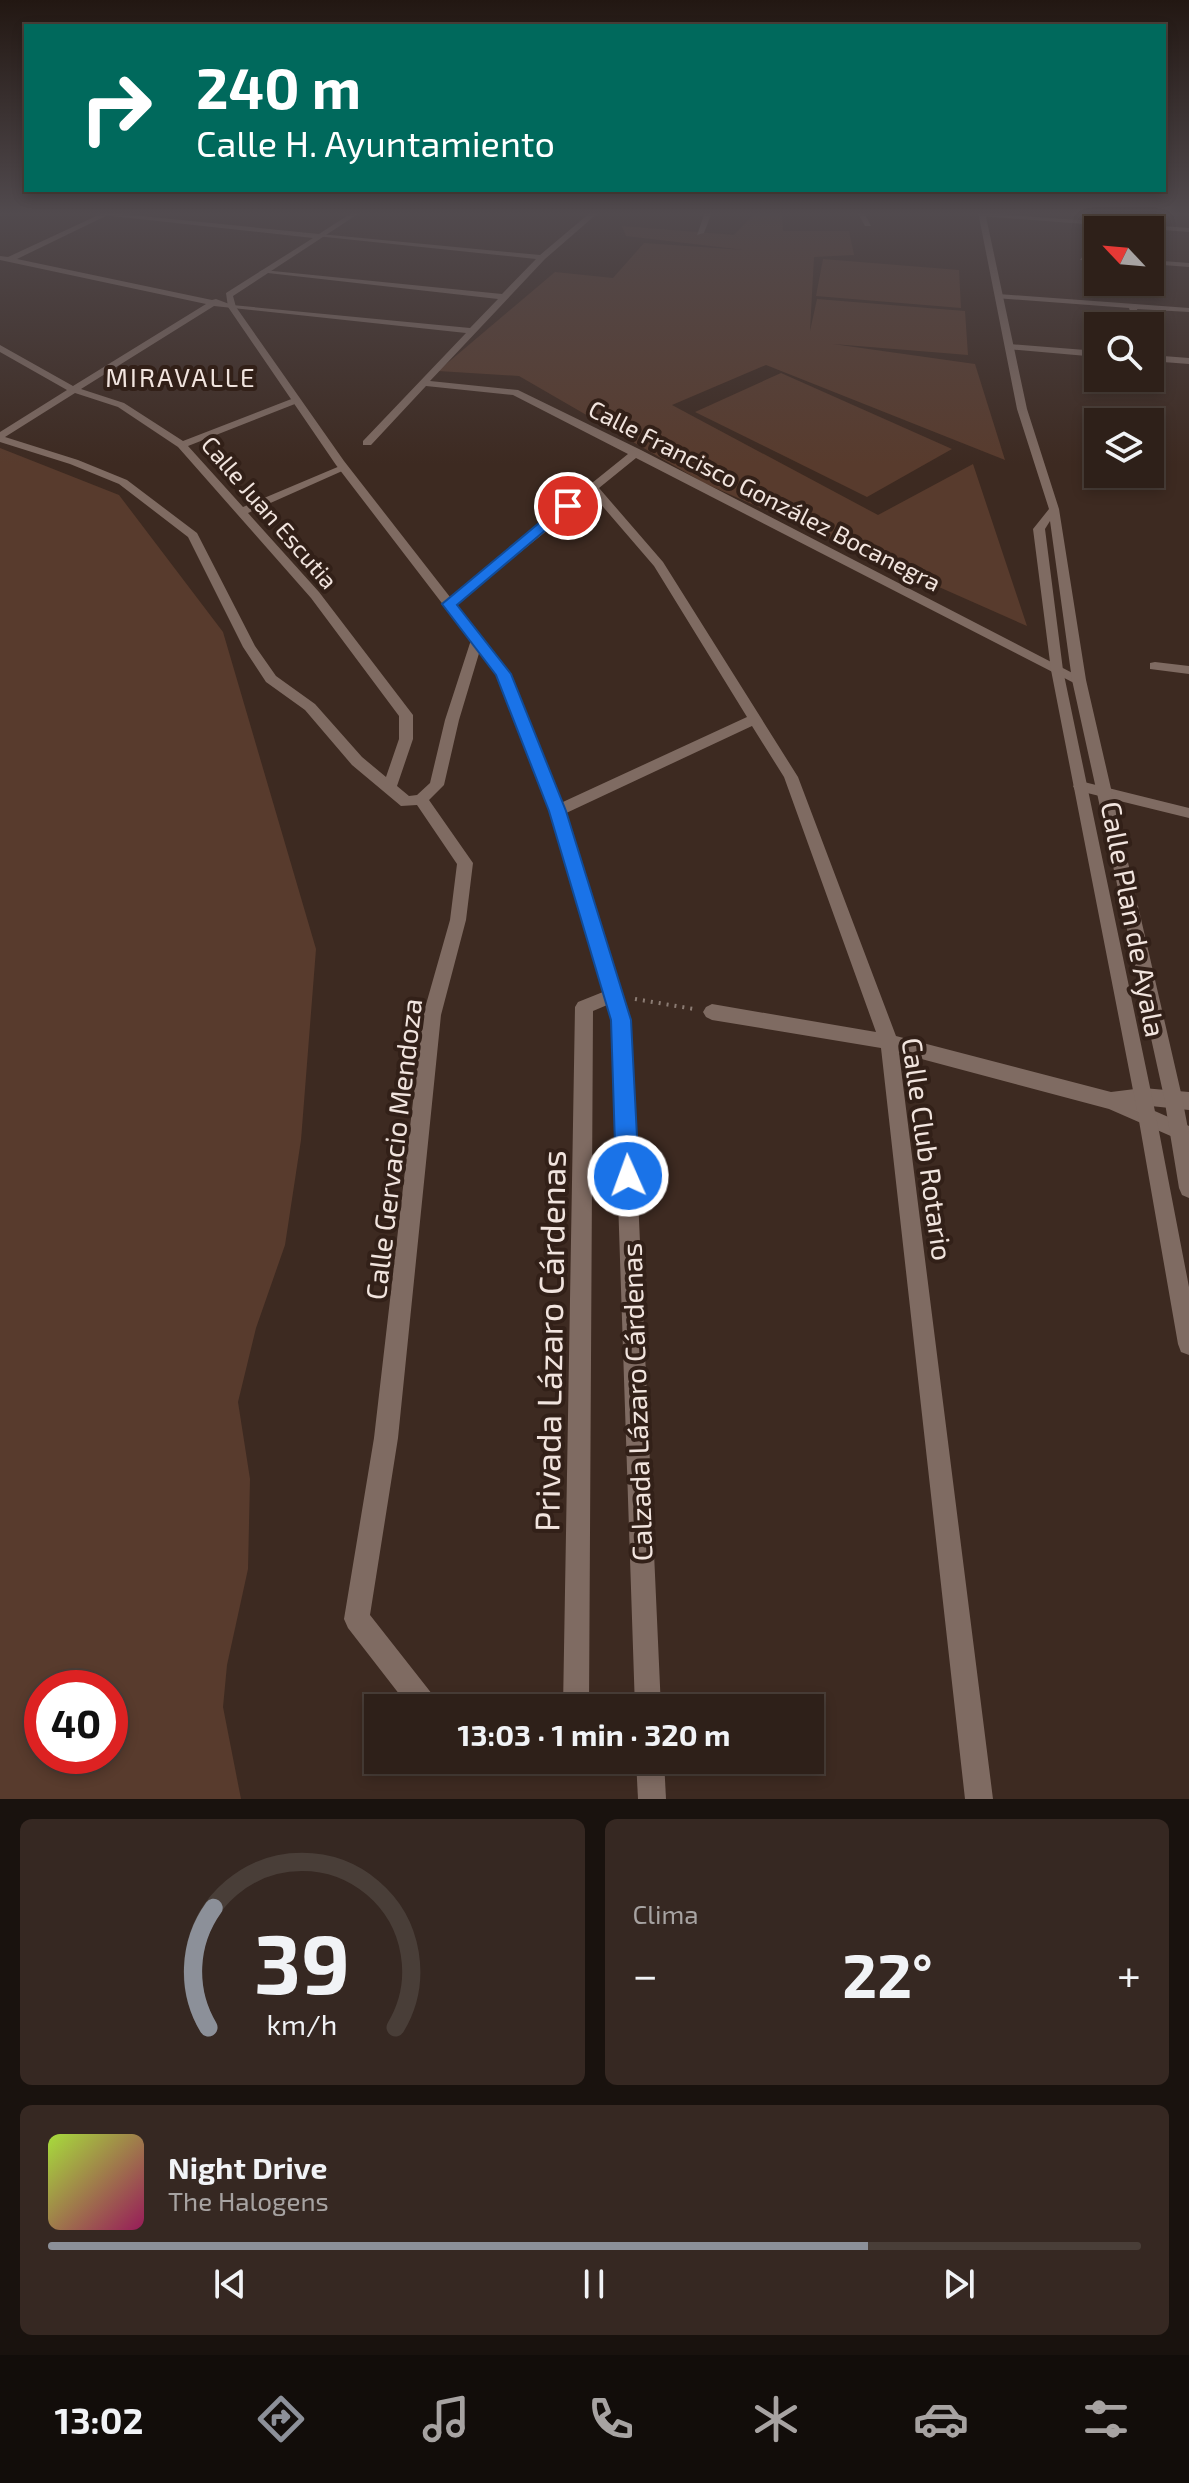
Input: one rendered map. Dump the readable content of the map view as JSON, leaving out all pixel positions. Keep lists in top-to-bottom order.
{
  "streets": {
    "street": [
      "Calle Francisco González Bocanegra",
      "Calle Juan Escutia",
      "Calle Plan de Ayala",
      "Calle Gervacio Mendoza",
      "Calle Club Rotario",
      "Privada Lázaro Cárdenas",
      "Calzada Lázaro Cárdenas"
    ]
  },
  "crossings": [
    ["Calle Francisco González Bocanegra", "Calle Plan de Ayala"],
    ["Privada Lázaro Cárdenas", "Calzada Lázaro Cárdenas"]
  ],
  "districts": ["MIRAVALLE"],
  "north": "top left",
  "page": {
    "turn": ["240 m", "Calle H. Ayuntamiento"],
    "limit": "40",
    "trip": "13:03 · 1 min · 320 m",
    "tile": "Clima",
    "heat": ["−", "22°", "+"],
    "song": ["Night Drive", "The Halogens"],
    "tabs": "13:02",
    "gauge": ["39", "km/h"]
  }
}
